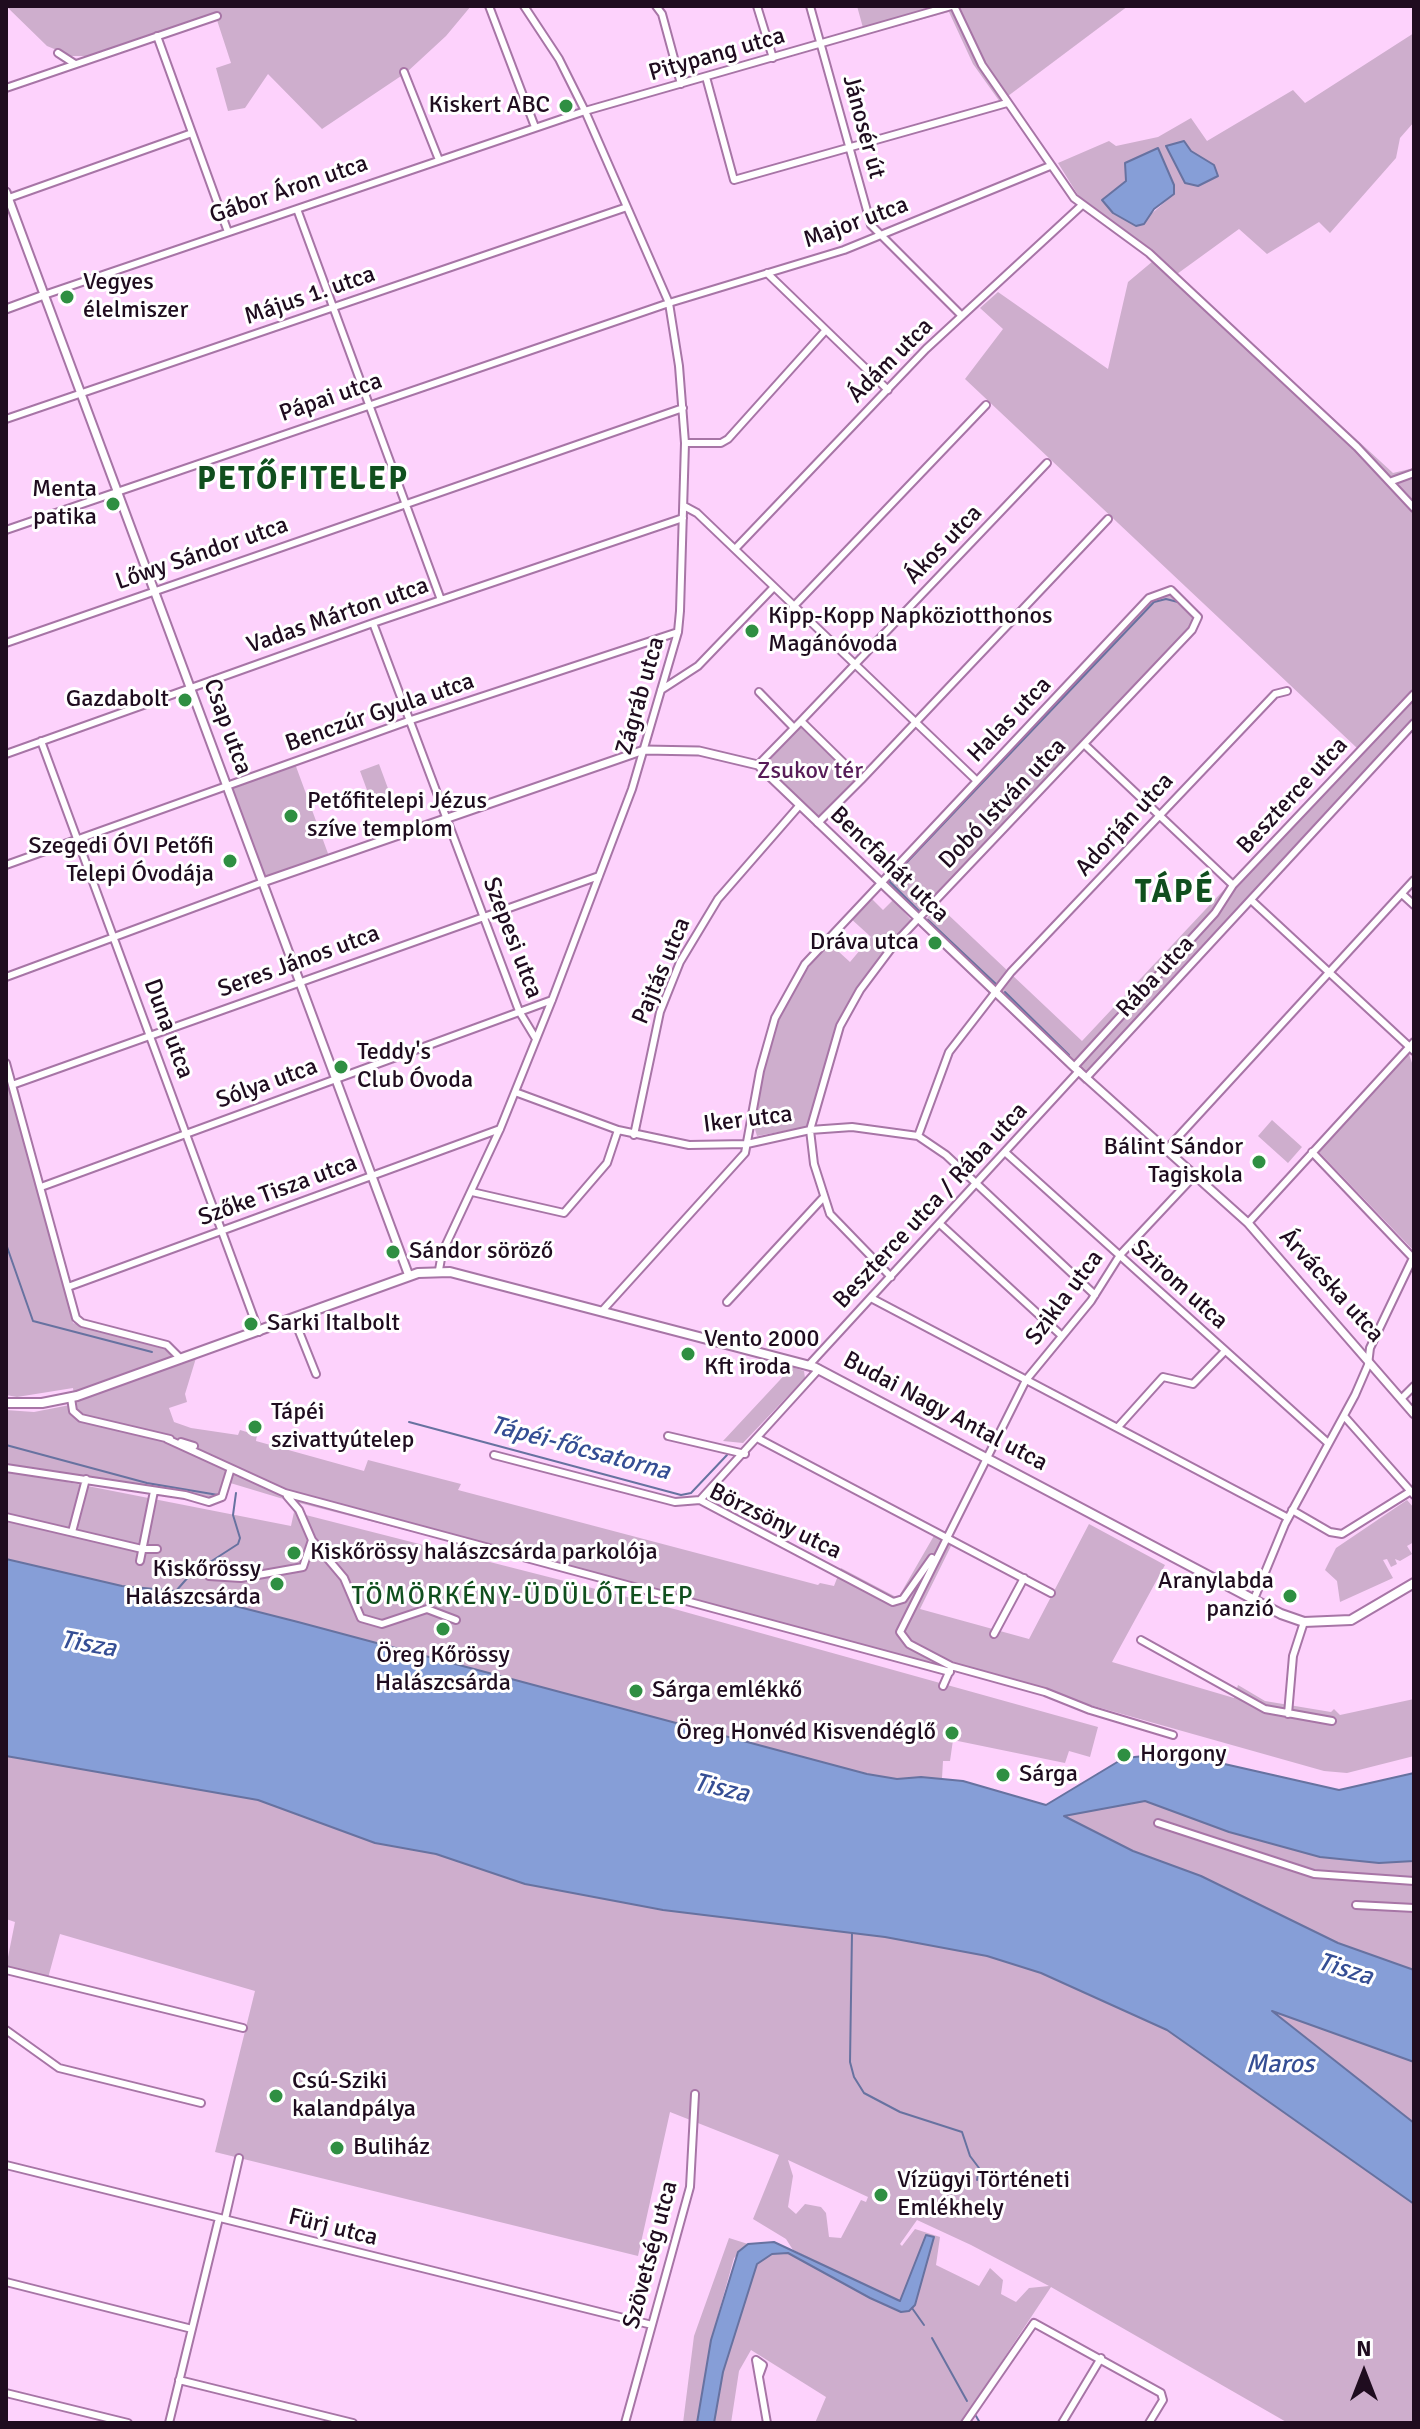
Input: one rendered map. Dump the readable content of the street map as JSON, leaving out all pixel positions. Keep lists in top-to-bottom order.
{
  "streets": {
    "main road": ["Budai Nagy Antal utca"],
    "street": [
      "Pitypang utca",
      "Jánosér út",
      "Gábor Áron utca",
      "Major utca",
      "Május 1. utca",
      "Ádám utca",
      "Pápai utca",
      "Ákos utca",
      "Lőwy Sándor utca",
      "Vadas Márton utca",
      "Zágráb utca",
      "Benczúr Gyula utca",
      "Halas utca",
      "Csap utca",
      "Beszterce utca",
      "Dobó István utca",
      "Adorján utca",
      "Bencfahát utca",
      "Szepesi utca",
      "Seres János utca",
      "Pajtás utca",
      "Rába utca",
      "Duna utca",
      "Sólya utca",
      "Iker utca",
      "Szőke Tisza utca",
      "Beszterce utca / Rába utca",
      "Szirom utca",
      "Árvácska utca",
      "Szikla utca",
      "Börzsöny utca",
      "Fürj utca",
      "Szövetség utca"
    ]
  },
  "crossings": [
    ["Pitypang utca", "Jánosér út"],
    ["Pitypang utca", "Gábor Áron utca"],
    ["Pitypang utca", "Zágráb utca"],
    ["Jánosér út", "Major utca"],
    ["Jánosér út", "Ádám utca"],
    ["Gábor Áron utca", "Zágráb utca"],
    ["Gábor Áron utca", "Csap utca"],
    ["Major utca", "Pápai utca"],
    ["Major utca", "Zágráb utca"],
    ["Május 1. utca", "Zágráb utca"],
    ["Május 1. utca", "Csap utca"],
    ["Pápai utca", "Zágráb utca"],
    ["Pápai utca", "Csap utca"],
    ["Lőwy Sándor utca", "Zágráb utca"],
    ["Lőwy Sándor utca", "Csap utca"],
    ["Vadas Márton utca", "Zágráb utca"],
    ["Vadas Márton utca", "Csap utca"],
    ["Vadas Márton utca", "Szepesi utca"],
    ["Vadas Márton utca", "Duna utca"],
    ["Zágráb utca", "Benczúr Gyula utca"],
    ["Zágráb utca", "Szepesi utca"],
    ["Zágráb utca", "Seres János utca"],
    ["Zágráb utca", "Sólya utca"],
    ["Zágráb utca", "Iker utca"],
    ["Zágráb utca", "Szőke Tisza utca"],
    ["Zágráb utca", "Budai Nagy Antal utca"],
    ["Benczúr Gyula utca", "Csap utca"],
    ["Benczúr Gyula utca", "Szepesi utca"],
    ["Benczúr Gyula utca", "Duna utca"],
    ["Halas utca", "Dobó István utca"],
    ["Halas utca", "Bencfahát utca"],
    ["Csap utca", "Seres János utca"],
    ["Csap utca", "Sólya utca"],
    ["Csap utca", "Szőke Tisza utca"],
    ["Csap utca", "Budai Nagy Antal utca"],
    ["Beszterce utca", "Bencfahát utca"],
    ["Beszterce utca", "Beszterce utca / Rába utca"],
    ["Dobó István utca", "Bencfahát utca"],
    ["Dobó István utca", "Iker utca"],
    ["Dobó István utca", "Beszterce utca / Rába utca"],
    ["Adorján utca", "Bencfahát utca"],
    ["Adorján utca", "Iker utca"],
    ["Bencfahát utca", "Pajtás utca"],
    ["Bencfahát utca", "Rába utca"],
    ["Bencfahát utca", "Beszterce utca / Rába utca"],
    ["Bencfahát utca", "Árvácska utca"],
    ["Szepesi utca", "Seres János utca"],
    ["Szepesi utca", "Sólya utca"],
    ["Seres János utca", "Duna utca"],
    ["Pajtás utca", "Iker utca"],
    ["Duna utca", "Sólya utca"],
    ["Duna utca", "Szőke Tisza utca"],
    ["Duna utca", "Budai Nagy Antal utca"],
    ["Iker utca", "Beszterce utca / Rába utca"],
    ["Iker utca", "Szikla utca"],
    ["Beszterce utca / Rába utca", "Szirom utca"],
    ["Beszterce utca / Rába utca", "Budai Nagy Antal utca"],
    ["Szirom utca", "Szikla utca"],
    ["Árvácska utca", "Szikla utca"],
    ["Szikla utca", "Budai Nagy Antal utca"],
    ["Szikla utca", "Börzsöny utca"],
    ["Fürj utca", "Szövetség utca"]
  ],
  "districts": ["PETŐFITELEP", "TÁPÉ", "TÖMÖRKÉNY-ÜDÜLŐTELEP"],
  "water": ["Tápéi-főcsatorna", "Tisza", "Maros"],
  "parks": ["Zsukov tér"],
  "places": [
    "Kiskert ABC",
    "Vegyes élelmiszer",
    "Menta patika",
    "Kipp-Kopp Napköziotthonos Magánóvoda",
    "Gazdabolt",
    "Petőfitelepi Jézus szíve templom",
    "Szegedi ÓVI Petőfi Telepi Óvodája",
    "Dráva utca",
    "Teddy's Club Óvoda",
    "Bálint Sándor Tagiskola",
    "Sándor söröző",
    "Sarki Italbolt",
    "Vento 2000 Kft iroda",
    "Tápéi szivattyútelep",
    "Kiskőrössy halászcsárda parkolója",
    "Kiskőrössy Halászcsárda",
    "Aranylabda panzió",
    "Öreg Kőrössy Halászcsárda",
    "Sárga emlékkő",
    "Öreg Honvéd Kisvendéglő",
    "Horgony",
    "Sárga",
    "Csú-Sziki kalandpálya",
    "Buliház",
    "Vízügyi Történeti Emlékhely"
  ],
  "north": "top"
}
